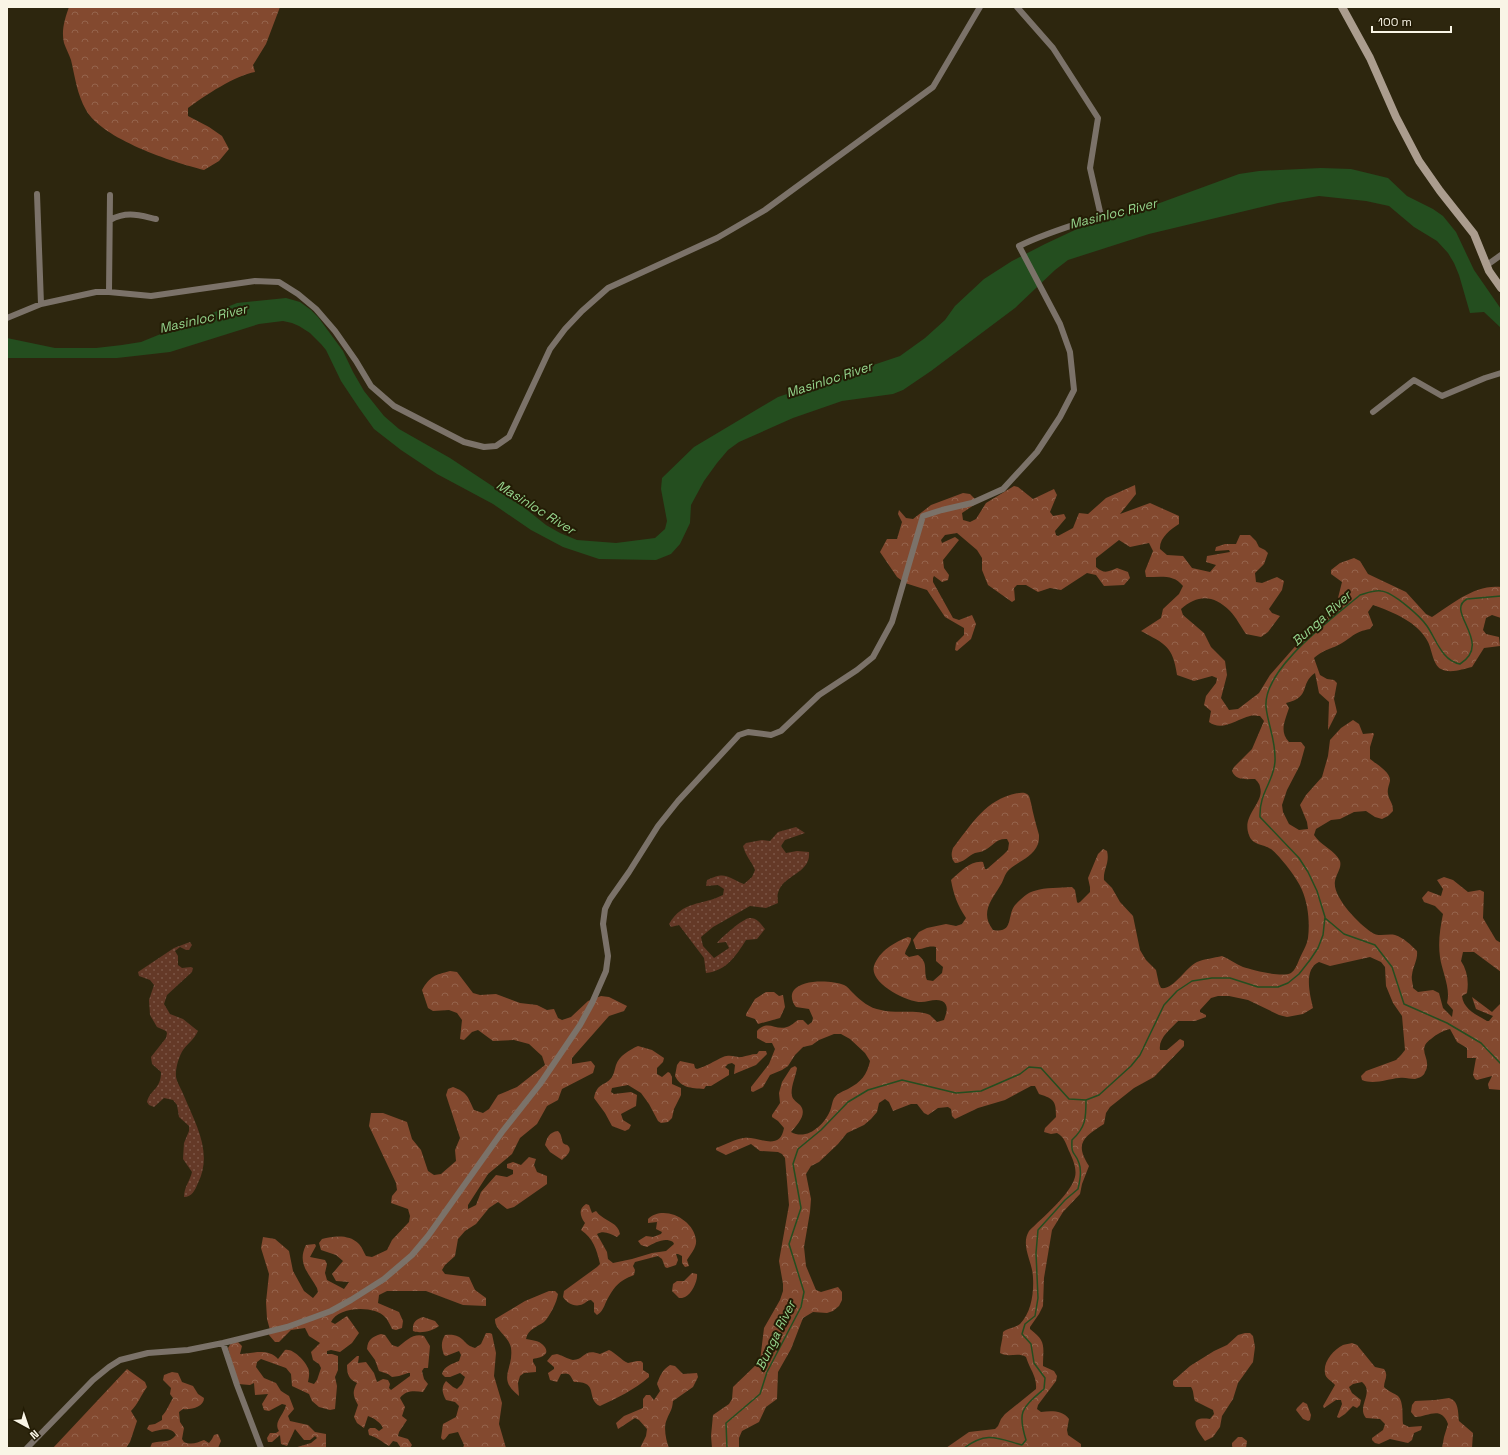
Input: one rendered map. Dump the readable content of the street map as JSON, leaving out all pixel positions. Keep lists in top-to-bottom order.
{
  "water": ["Masinloc River", "Bunga River"],
  "scale_bar": "100 m",
  "north": "bottom right"
}
